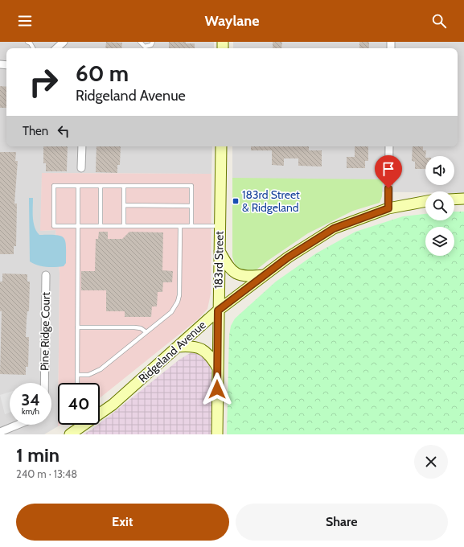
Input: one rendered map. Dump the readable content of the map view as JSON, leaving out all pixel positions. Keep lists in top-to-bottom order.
{
  "streets": {
    "street": ["183rd Street", "Pine Ridge Court", "Ridgeland Avenue"]
  },
  "crossings": [
    ["183rd Street", "Ridgeland Avenue"]
  ],
  "places": {
    "transit": ["183rd Street & Ridgeland"]
  },
  "page": {
    "header": "Waylane",
    "turn": ["60 m", "Ridgeland Avenue"],
    "then": "Then",
    "speed": "34 km/h",
    "limit": "40",
    "heading": ["1 min", "240 m · 13:48"],
    "buttons": ["Exit", "Share"]
  }
}
